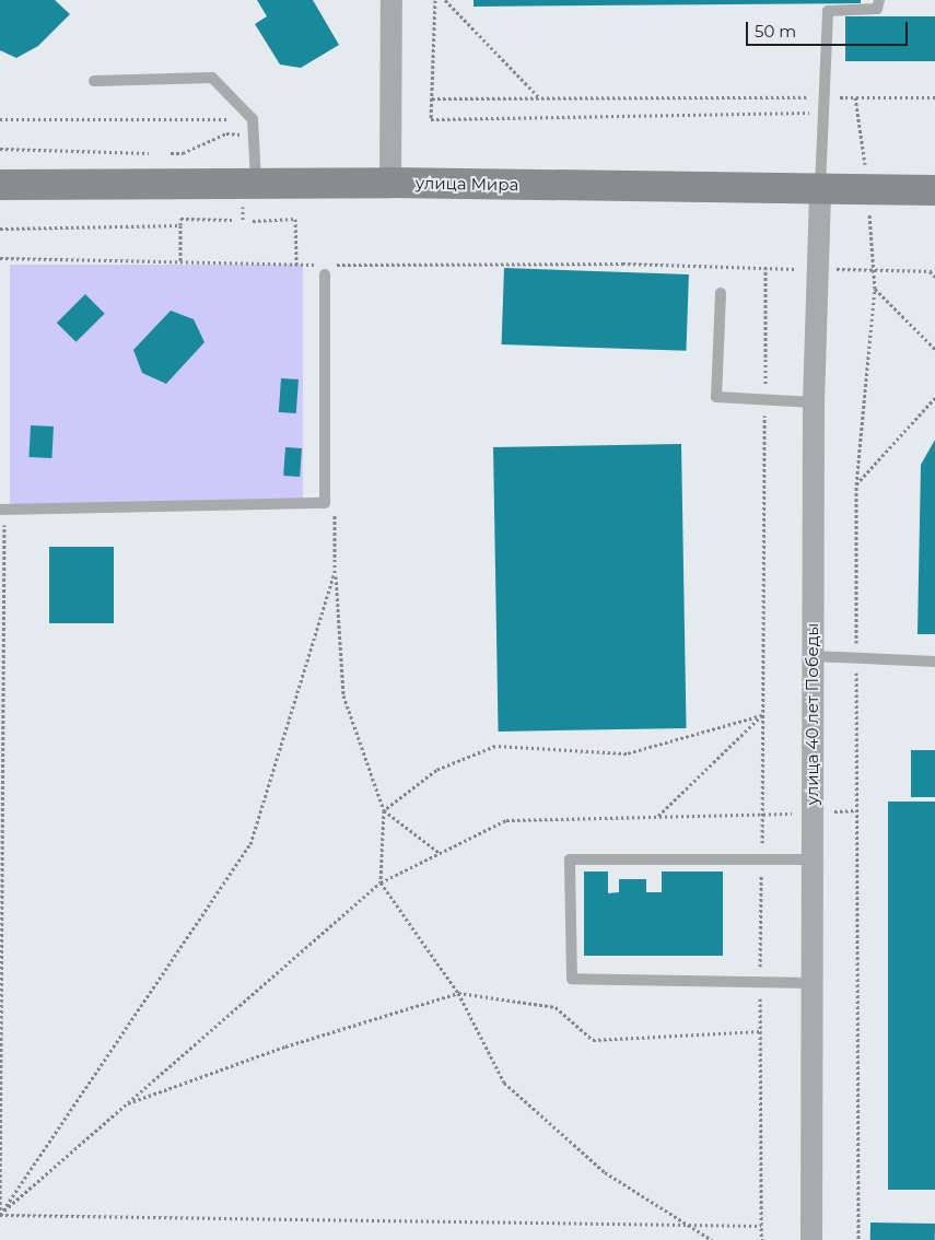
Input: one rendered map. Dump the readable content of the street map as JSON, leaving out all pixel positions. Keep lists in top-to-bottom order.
{
  "streets": {
    "street": ["улица Мира", "улица 40 лет Победы"]
  },
  "crossings": [
    ["улица Мира", "улица 40 лет Победы"]
  ],
  "scale_bar": "50 m"
}
